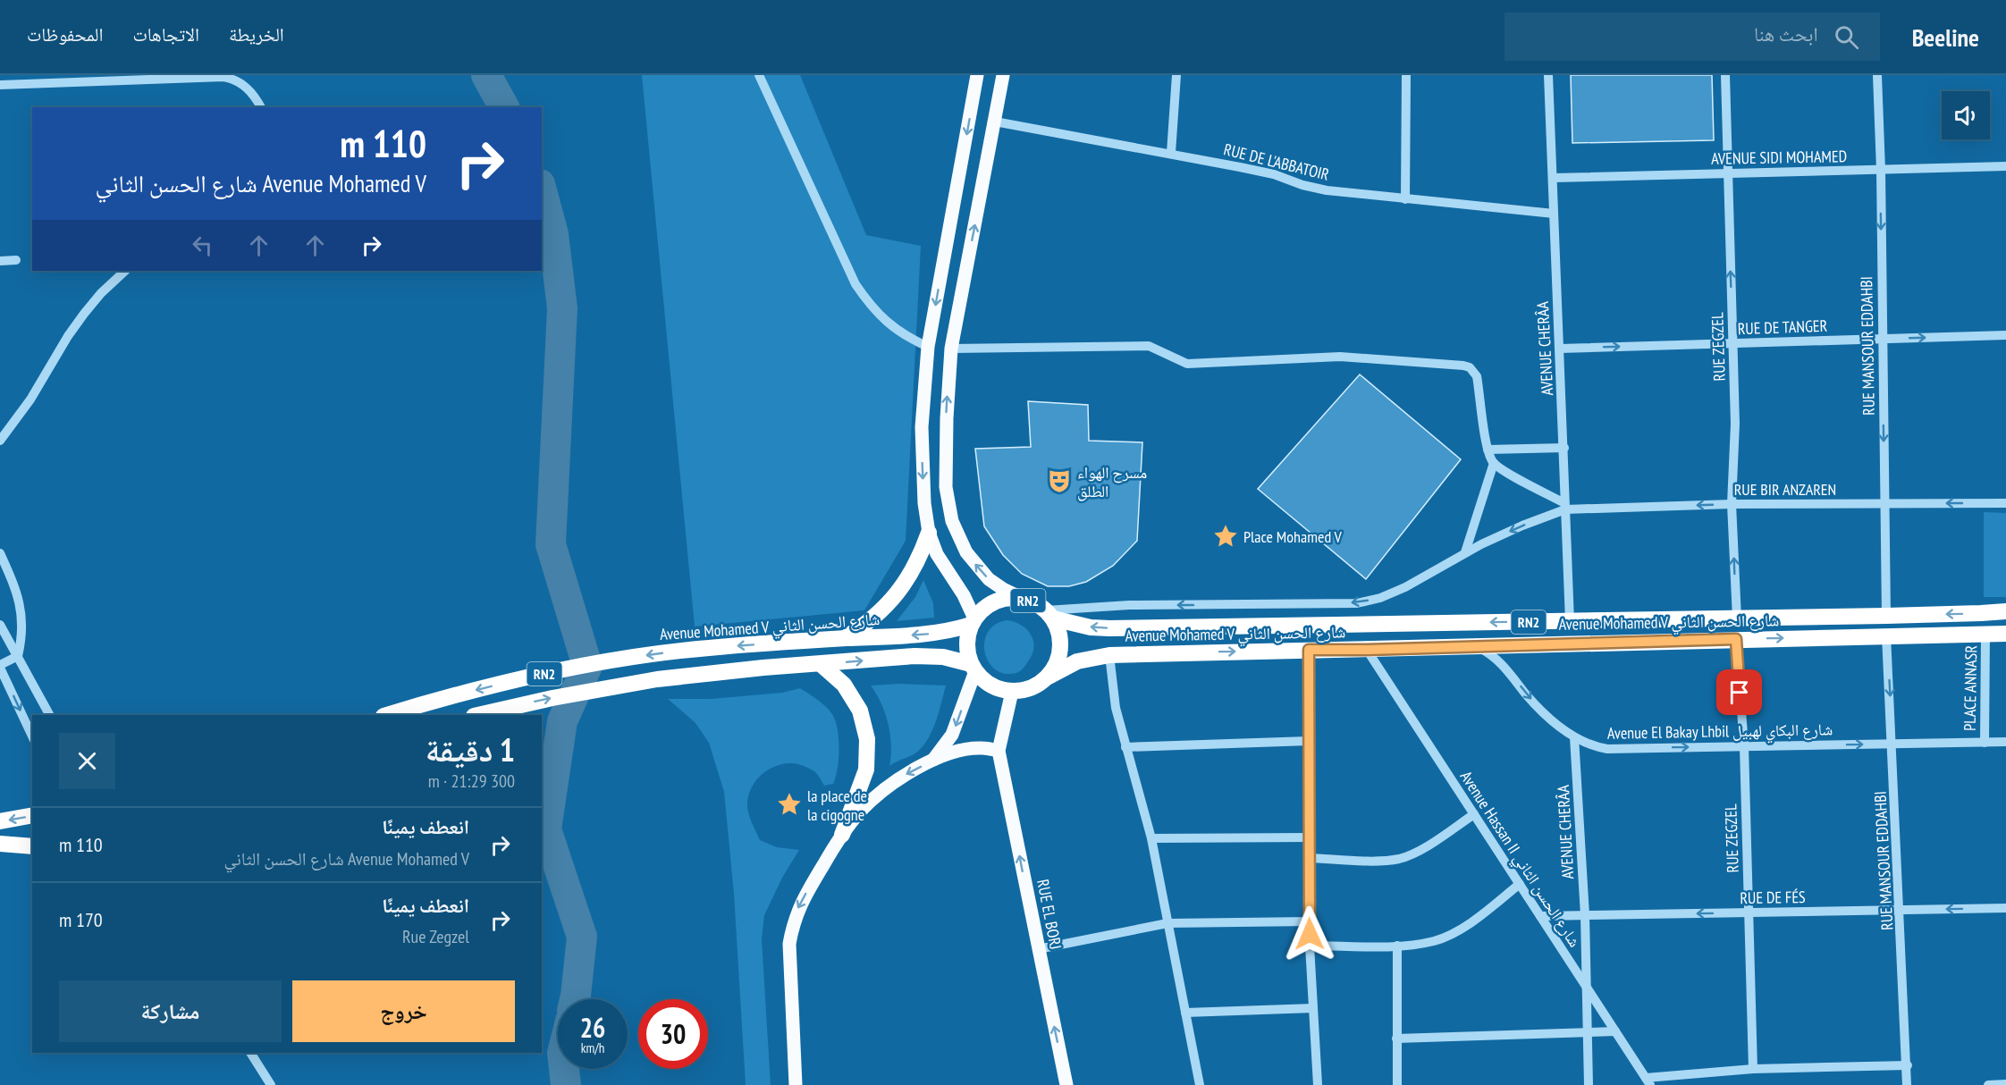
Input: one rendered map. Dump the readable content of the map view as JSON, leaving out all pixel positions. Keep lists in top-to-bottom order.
{
  "streets": {
    "highway": ["RN2", "Avenue Mohamed V شارع الحسن الثاني"],
    "main road": ["RUE EL BORJ"],
    "street": [
      "AVENUE SIDI MOHAMED",
      "RUE DE L'ABBATOIR",
      "RUE DE TANGER",
      "RUE MANSOUR EDDAHBI",
      "RUE ZEGZEL",
      "AVENUE CHERÂA",
      "RUE BIR ANZAREN",
      "PLACE ANNASR",
      "Avenue El Bakay Lhbil شارع البكاي لهبيل",
      "Avenue Hassan II شارع الحسن الثاني",
      "RUE DE FÉS"
    ]
  },
  "crossings": [
    ["AVENUE SIDI MOHAMED", "RUE MANSOUR EDDAHBI"],
    ["AVENUE SIDI MOHAMED", "RUE ZEGZEL"],
    ["AVENUE SIDI MOHAMED", "AVENUE CHERÂA"],
    ["RUE DE L'ABBATOIR", "AVENUE CHERÂA"],
    ["RUE DE TANGER", "RUE MANSOUR EDDAHBI"],
    ["RUE DE TANGER", "RUE ZEGZEL"],
    ["RUE DE TANGER", "AVENUE CHERÂA"],
    ["RUE MANSOUR EDDAHBI", "RUE BIR ANZAREN"],
    ["RUE MANSOUR EDDAHBI", "Avenue Mohamed V شارع الحسن الثاني"],
    ["RUE MANSOUR EDDAHBI", "Avenue El Bakay Lhbil شارع البكاي لهبيل"],
    ["RUE MANSOUR EDDAHBI", "RUE DE FÉS"],
    ["RUE ZEGZEL", "RUE BIR ANZAREN"],
    ["RUE ZEGZEL", "Avenue Mohamed V شارع الحسن الثاني"],
    ["RUE ZEGZEL", "Avenue El Bakay Lhbil شارع البكاي لهبيل"],
    ["RUE ZEGZEL", "RUE DE FÉS"],
    ["AVENUE CHERÂA", "RUE BIR ANZAREN"],
    ["AVENUE CHERÂA", "Avenue Mohamed V شارع الحسن الثاني"],
    ["AVENUE CHERÂA", "Avenue El Bakay Lhbil شارع البكاي لهبيل"],
    ["AVENUE CHERÂA", "Avenue Hassan II شارع الحسن الثاني"],
    ["AVENUE CHERÂA", "RUE DE FÉS"],
    ["RN2", "Avenue Mohamed V شارع الحسن الثاني"],
    ["Avenue Mohamed V شارع الحسن الثاني", "PLACE ANNASR"],
    ["Avenue Mohamed V شارع الحسن الثاني", "Avenue El Bakay Lhbil شارع البكاي لهبيل"],
    ["Avenue Mohamed V شارع الحسن الثاني", "Avenue Hassan II شارع الحسن الثاني"],
    ["PLACE ANNASR", "Avenue El Bakay Lhbil شارع البكاي لهبيل"],
    ["Avenue Hassan II شارع الحسن الثاني", "RUE DE FÉS"]
  ],
  "one_way": [
    "RUE DE TANGER",
    "RUE MANSOUR EDDAHBI",
    "RUE BIR ANZAREN",
    "Avenue El Bakay Lhbil شارع البكاي لهبيل",
    "RUE DE FÉS",
    "RUE EL BORJ"
  ],
  "places": {
    "theatre": ["مسرح الهواء الطلق"],
    "place": ["Place Mohamed V", "la place de la cigogne"]
  },
  "page": {
    "header": "Beeline",
    "search": "ابحث هنا",
    "nav": ["الخريطة", "الاتجاهات", "المحفوظات"],
    "turn": ["110 m", "Avenue Mohamed V شارع الحسن الثاني"],
    "heading": ["1 دقيقة", "300 m · 21:29"],
    "list": [
      {
        "name": "انعطف يمينًا",
        "note": "Avenue Mohamed V شارع الحسن الثاني",
        "value": "110 m"
      },
      {
        "name": "انعطف يمينًا",
        "note": "Rue Zegzel",
        "value": "170 m"
      }
    ],
    "buttons": ["خروج", "مشاركة"],
    "speed": "26 km/h",
    "limit": "30"
  }
}
